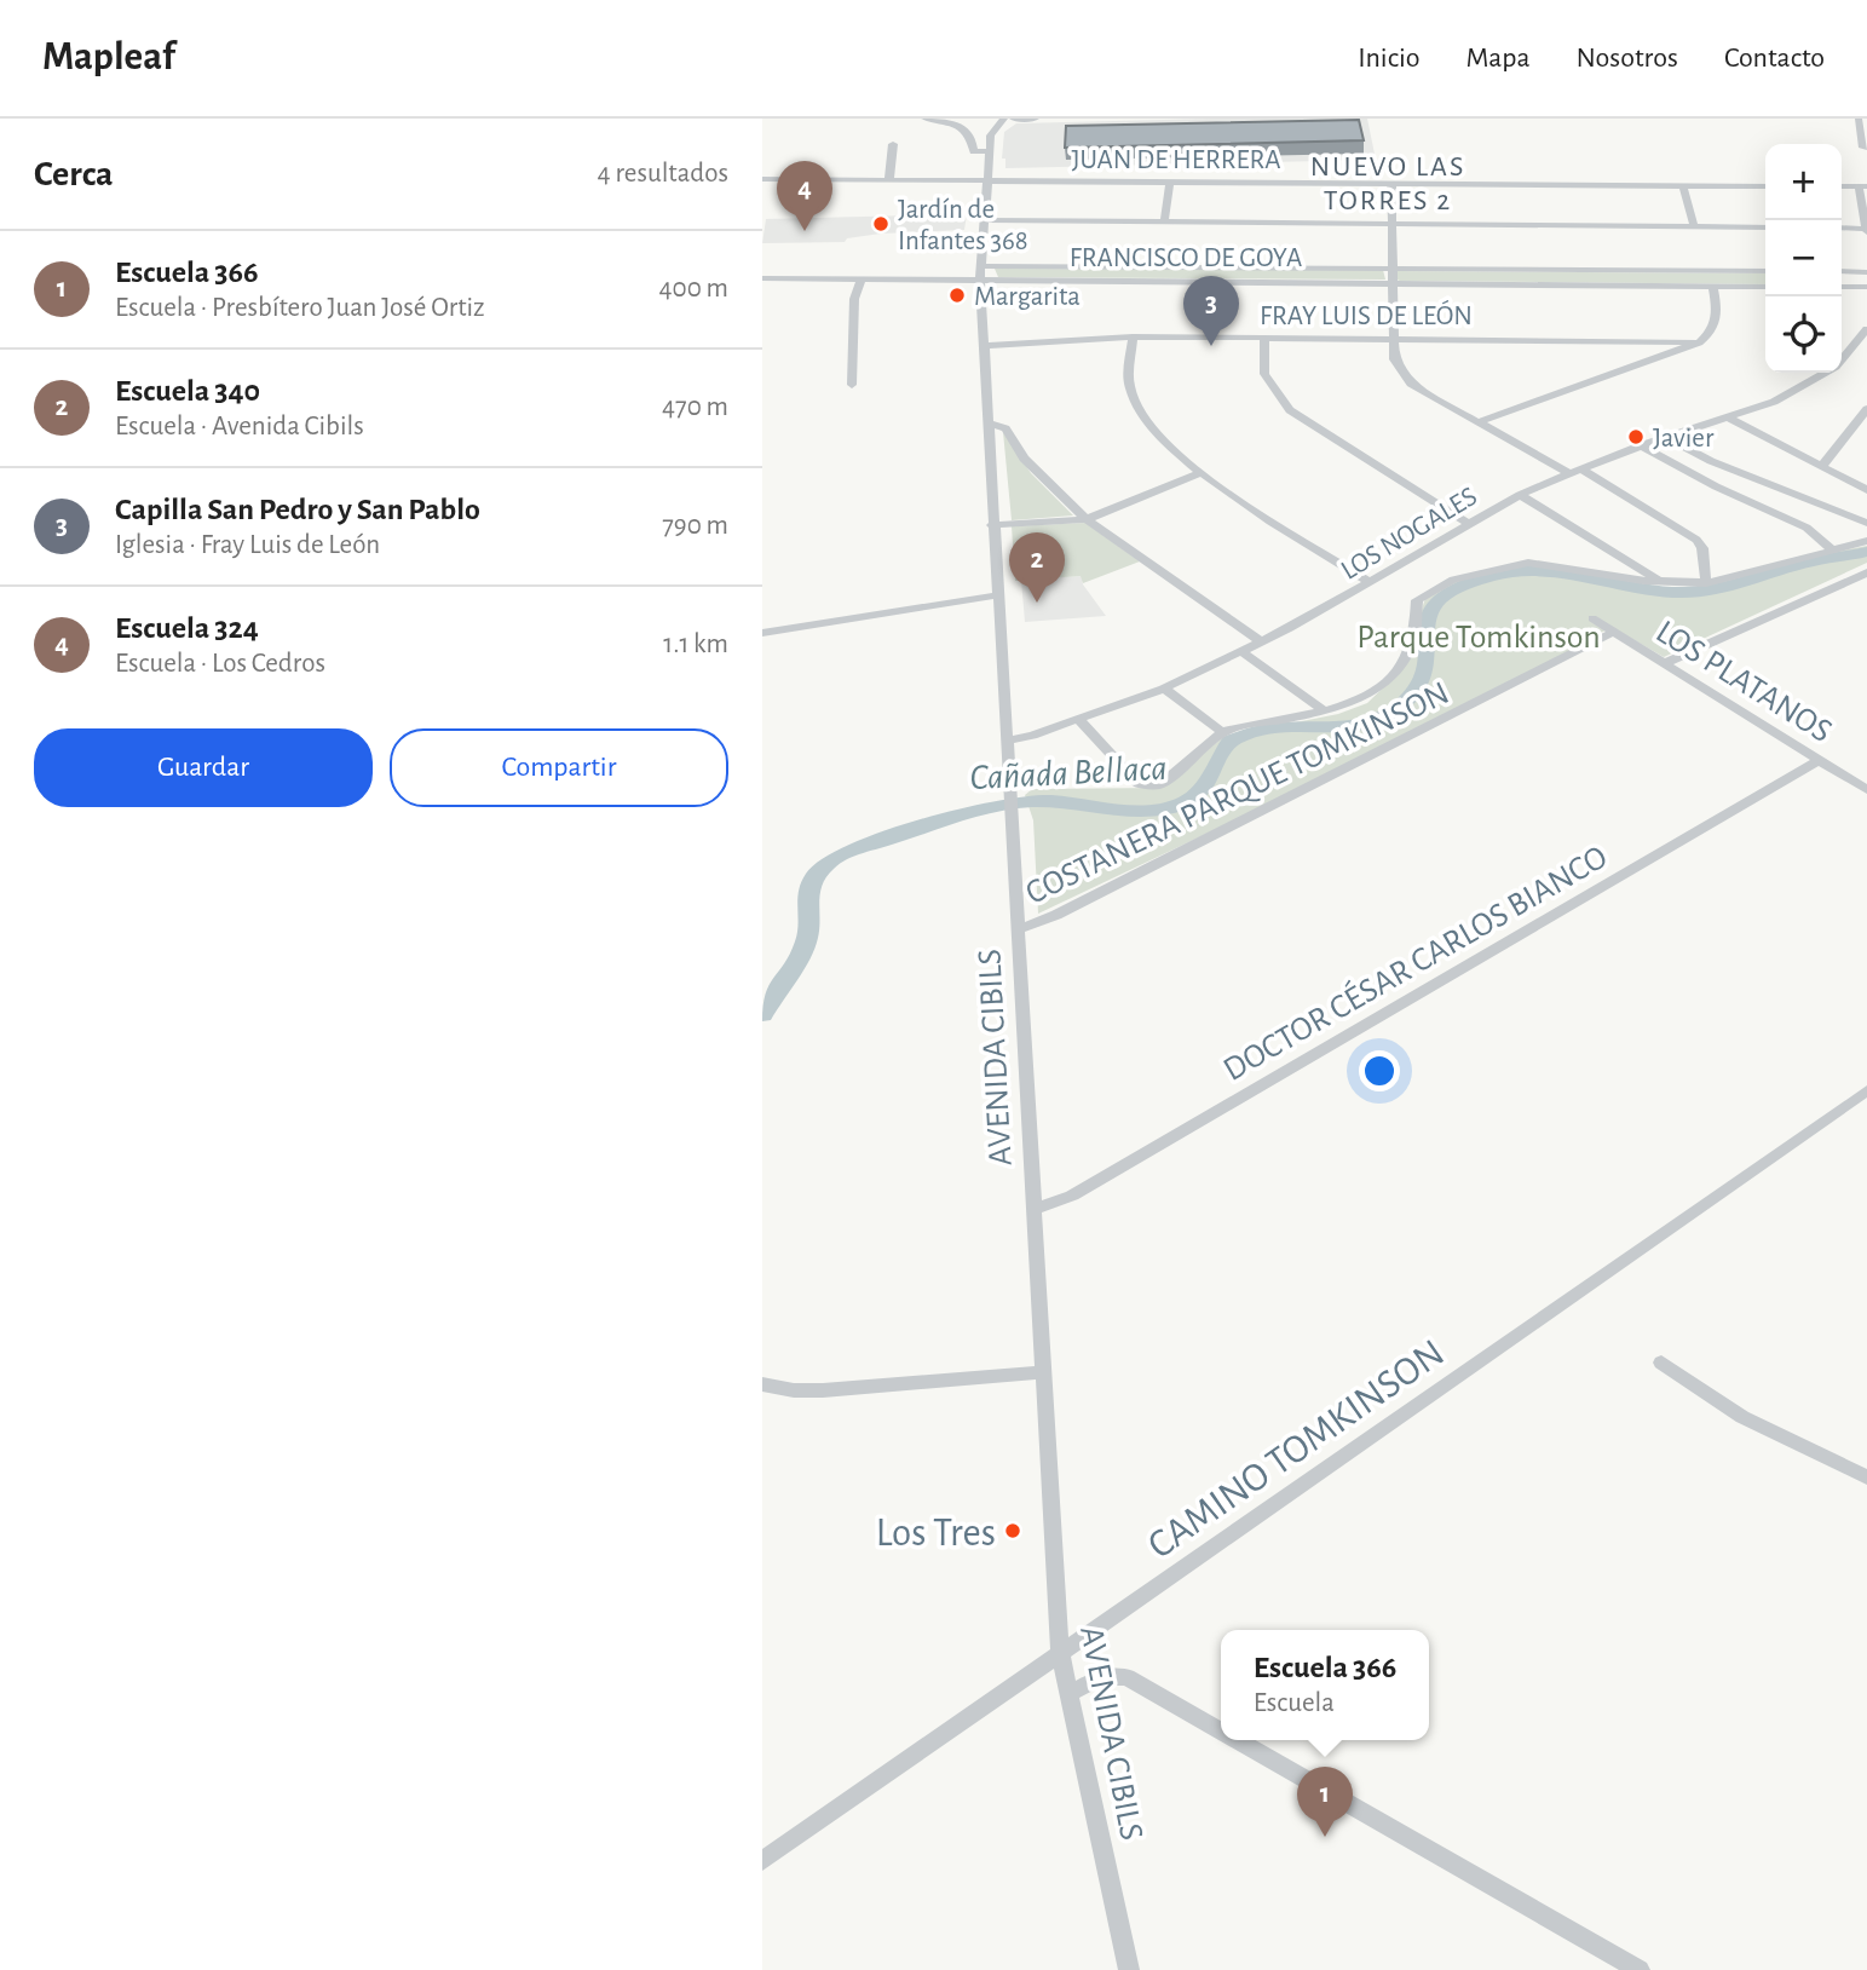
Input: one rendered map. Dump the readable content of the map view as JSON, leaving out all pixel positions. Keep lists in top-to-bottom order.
{
  "streets": {
    "street": [
      "JUAN DE HERRERA",
      "FRANCISCO DE GOYA",
      "FRAY LUIS DE LEÓN",
      "LOS NOGALES",
      "LOS PLATANOS",
      "COSTANERA PARQUE TOMKINSON",
      "DOCTOR CÉSAR CARLOS BIANCO",
      "AVENIDA CIBILS",
      "CAMINO TOMKINSON"
    ]
  },
  "crossings": [
    ["JUAN DE HERRERA", "AVENIDA CIBILS"],
    ["FRANCISCO DE GOYA", "AVENIDA CIBILS"],
    ["FRAY LUIS DE LEÓN", "AVENIDA CIBILS"],
    ["LOS NOGALES", "AVENIDA CIBILS"],
    ["LOS PLATANOS", "COSTANERA PARQUE TOMKINSON"],
    ["LOS PLATANOS", "DOCTOR CÉSAR CARLOS BIANCO"],
    ["COSTANERA PARQUE TOMKINSON", "AVENIDA CIBILS"],
    ["DOCTOR CÉSAR CARLOS BIANCO", "AVENIDA CIBILS"],
    ["AVENIDA CIBILS", "CAMINO TOMKINSON"]
  ],
  "districts": ["NUEVO LAS TORRES 2"],
  "water": ["Cañada Bellaca"],
  "parks": ["Parque Tomkinson"],
  "places": [
    "Jardín de Infantes 368",
    "Margarita",
    "Javier",
    "Los Tres"
  ],
  "page": {
    "header": "Mapleaf",
    "nav": [
      "Inicio",
      "Mapa",
      "Nosotros",
      "Contacto"
    ],
    "heading": ["Cerca", "4 resultados"],
    "map_buttons": ["+", "−"],
    "pins": [
      "4",
      "3",
      "2",
      "1"
    ],
    "list": [
      {
        "mark": "1",
        "name": "Escuela 366",
        "note": "Escuela · Presbítero Juan José Ortiz",
        "value": "400 m"
      },
      {
        "mark": "2",
        "name": "Escuela 340",
        "note": "Escuela · Avenida Cibils",
        "value": "470 m"
      },
      {
        "mark": "3",
        "name": "Capilla San Pedro y San Pablo",
        "note": "Iglesia · Fray Luis de León",
        "value": "790 m"
      },
      {
        "mark": "4",
        "name": "Escuela 324",
        "note": "Escuela · Los Cedros",
        "value": "1.1 km"
      }
    ],
    "buttons": ["Guardar", "Compartir"],
    "popup": ["Escuela 366", "Escuela"]
  }
}
